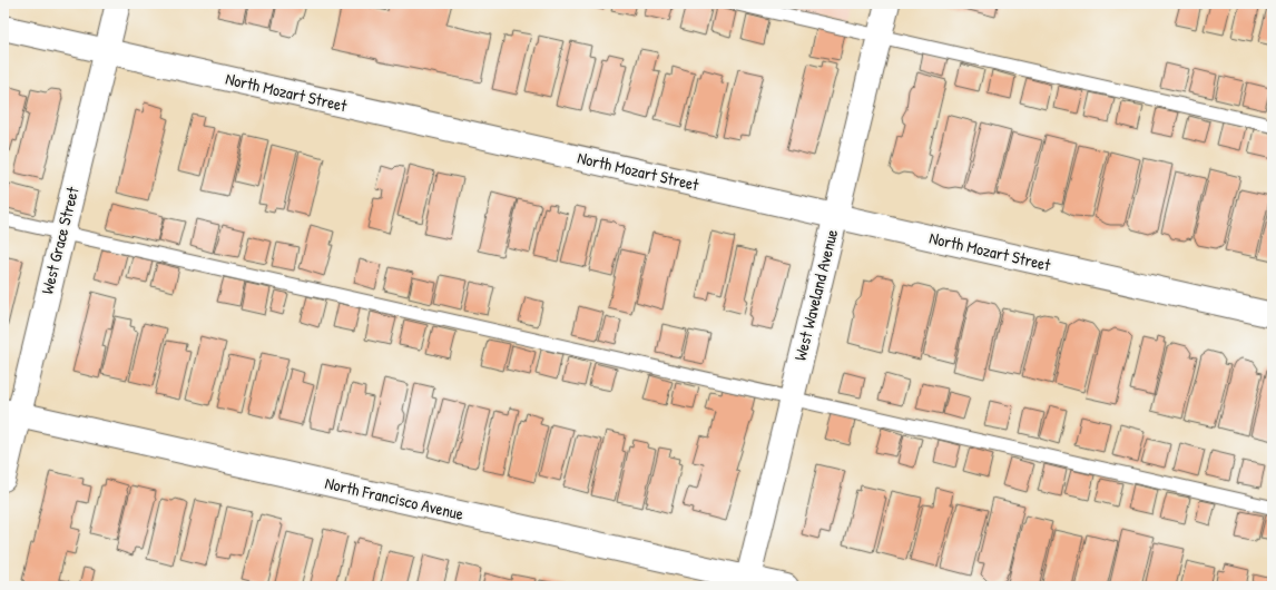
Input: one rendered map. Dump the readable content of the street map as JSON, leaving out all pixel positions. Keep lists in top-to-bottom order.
{
  "streets": {
    "street": [
      "North Mozart Street",
      "West Grace Street",
      "West Waveland Avenue",
      "North Francisco Avenue"
    ]
  },
  "crossings": [
    ["North Mozart Street", "West Grace Street"],
    ["North Mozart Street", "West Waveland Avenue"],
    ["West Grace Street", "North Francisco Avenue"],
    ["West Waveland Avenue", "North Francisco Avenue"]
  ]
}
